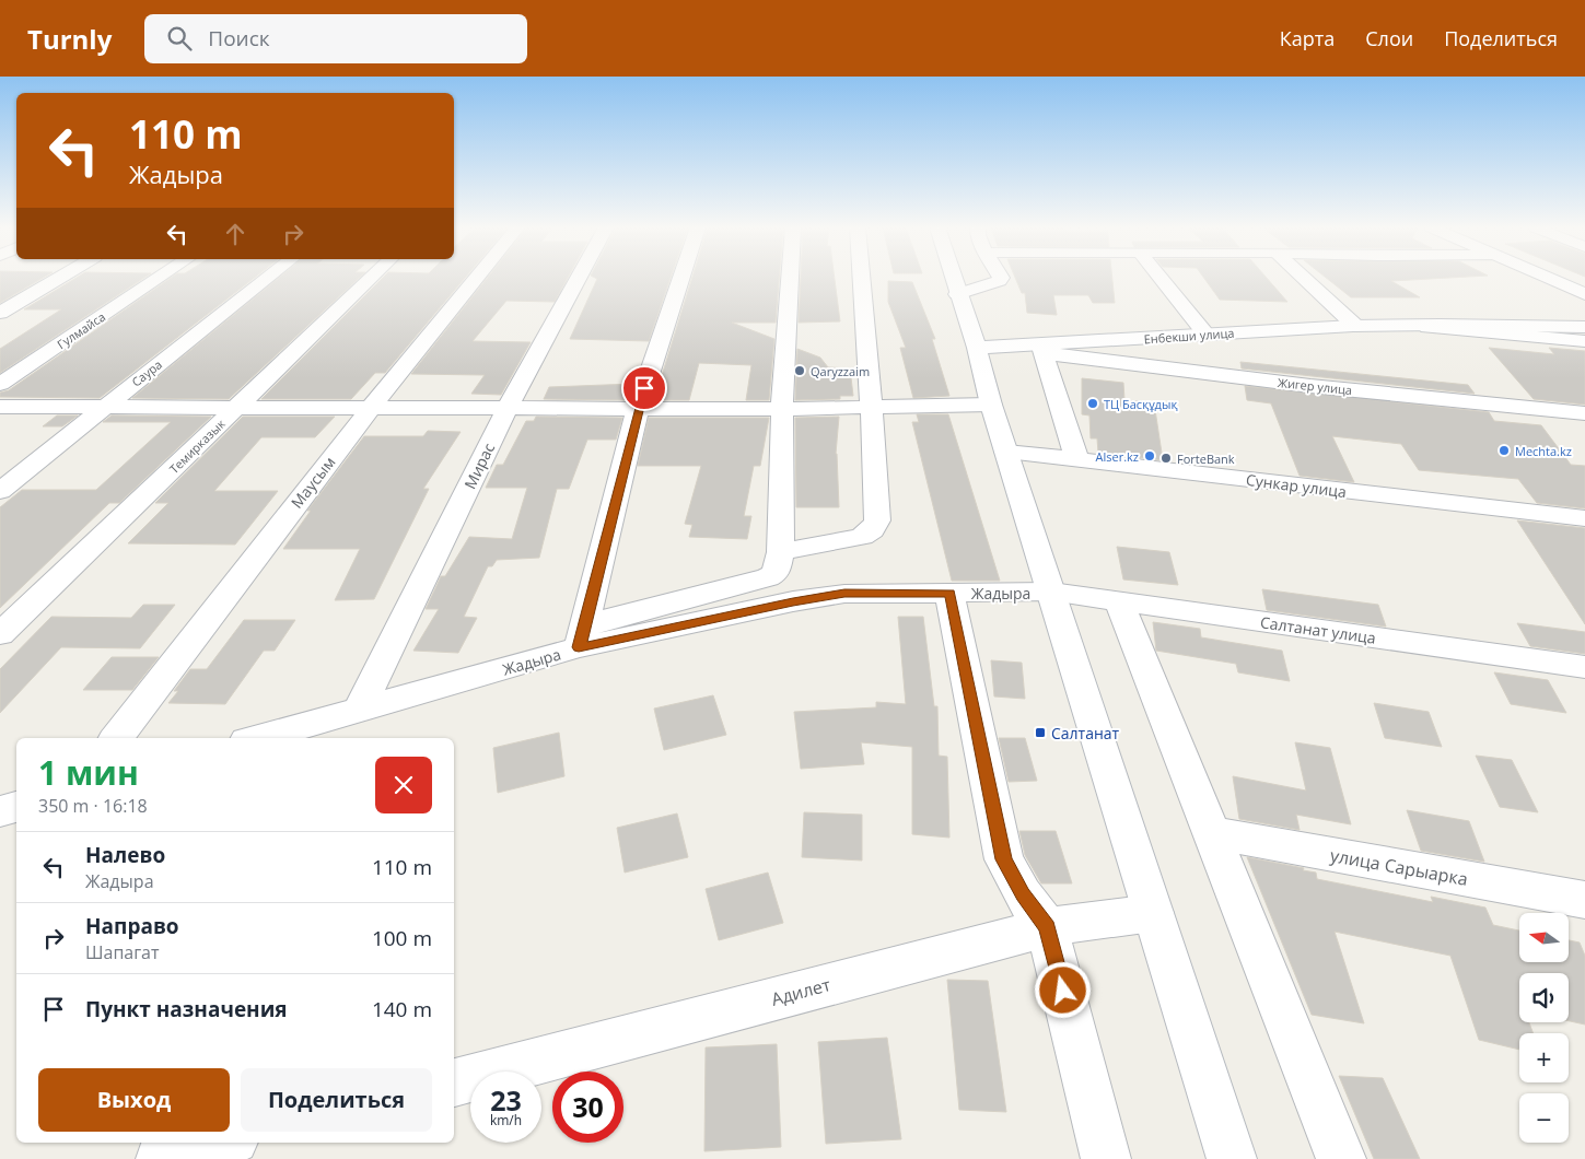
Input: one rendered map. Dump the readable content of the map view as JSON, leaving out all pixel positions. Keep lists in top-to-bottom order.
{
  "streets": {
    "street": [
      "Гулмайса",
      "Енбекши улица",
      "Саура",
      "Жигер улица",
      "Темирказык",
      "Мирас",
      "Маусым",
      "Сункар улица",
      "Жадыра",
      "Салтанат улица",
      "улица Сарыарка",
      "Адилет"
    ]
  },
  "crossings": [
    ["Енбекши улица", "Жигер улица"],
    ["Мирас", "Жадыра"],
    ["Жадыра", "Салтанат улица"]
  ],
  "places": {
    "other": [
      "Qaryzzaim",
      "ТЦ Басқұдық",
      "Mechta.kz",
      "Alser.kz",
      "ForteBank"
    ],
    "transit": ["Салтанат"]
  },
  "north": "left",
  "page": {
    "header": "Turnly",
    "search": "Поиск",
    "nav": ["Карта", "Слои", "Поделиться"],
    "turn": ["110 m", "Жадыра"],
    "heading": ["1 мин", "350 m · 16:18"],
    "list": [
      {
        "name": "Налево",
        "note": "Жадыра",
        "value": "110 m"
      },
      {
        "name": "Направо",
        "note": "Шапагат",
        "value": "100 m"
      },
      {
        "name": "Пункт назначения",
        "value": "140 m"
      }
    ],
    "map_buttons": ["+", "−"],
    "buttons": ["Выход", "Поделиться"],
    "speed": "23 km/h",
    "limit": "30"
  }
}
